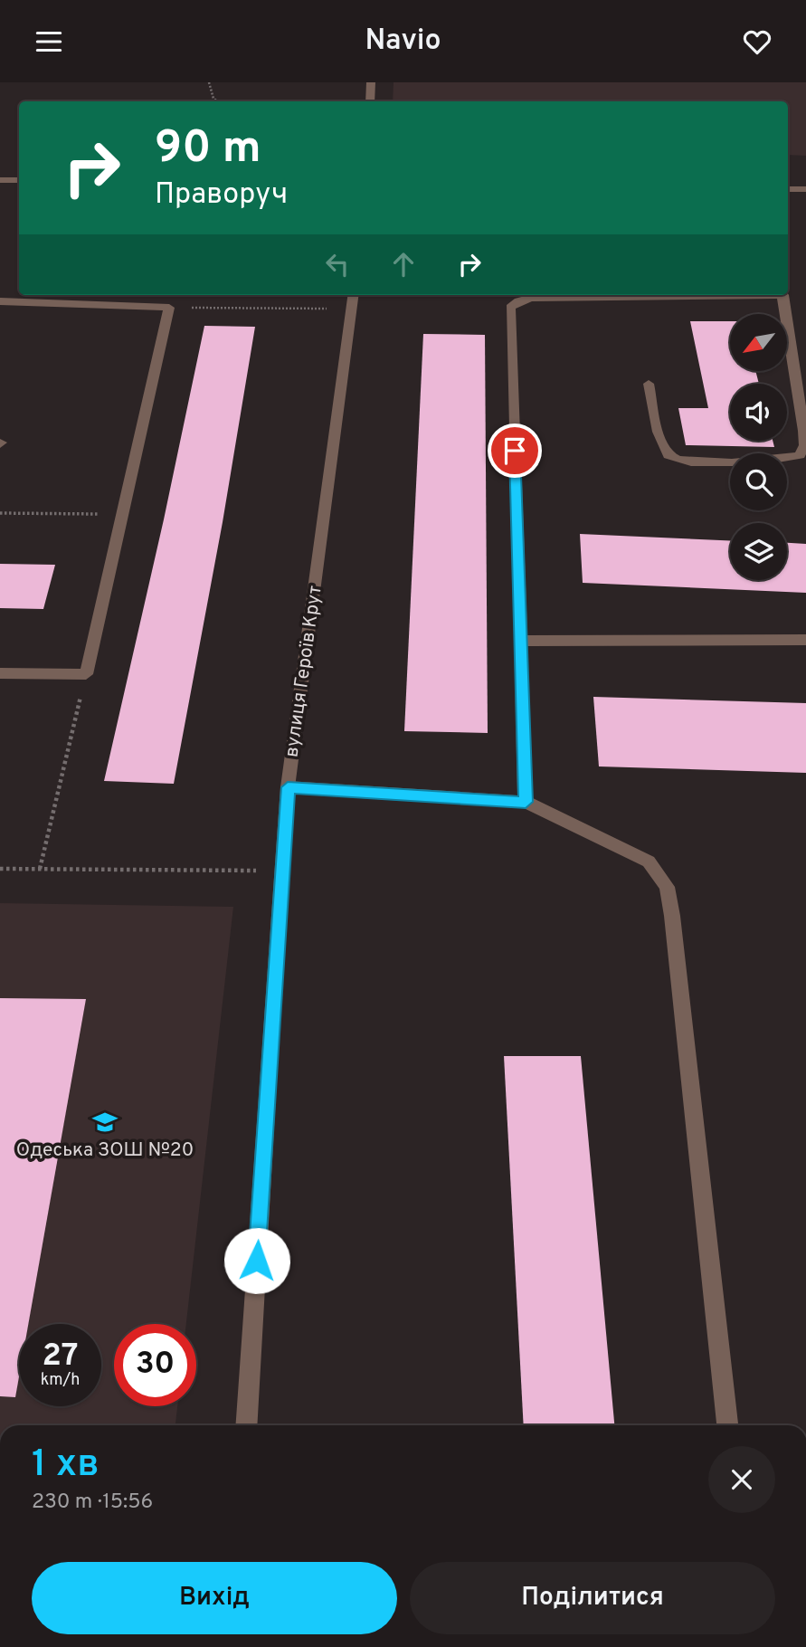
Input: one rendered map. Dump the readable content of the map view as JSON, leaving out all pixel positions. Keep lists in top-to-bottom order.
{
  "streets": {
    "street": ["вулиця Героїв Крут"]
  },
  "places": {
    "school or university": ["Одеська ЗОШ №20"]
  },
  "north": "bottom left",
  "page": {
    "header": "Navio",
    "turn": ["90 m", "Праворуч"],
    "speed": "27 km/h",
    "limit": "30",
    "heading": ["1 хв", "230 m · 15:56"],
    "buttons": ["Вихід", "Поділитися"]
  }
}
